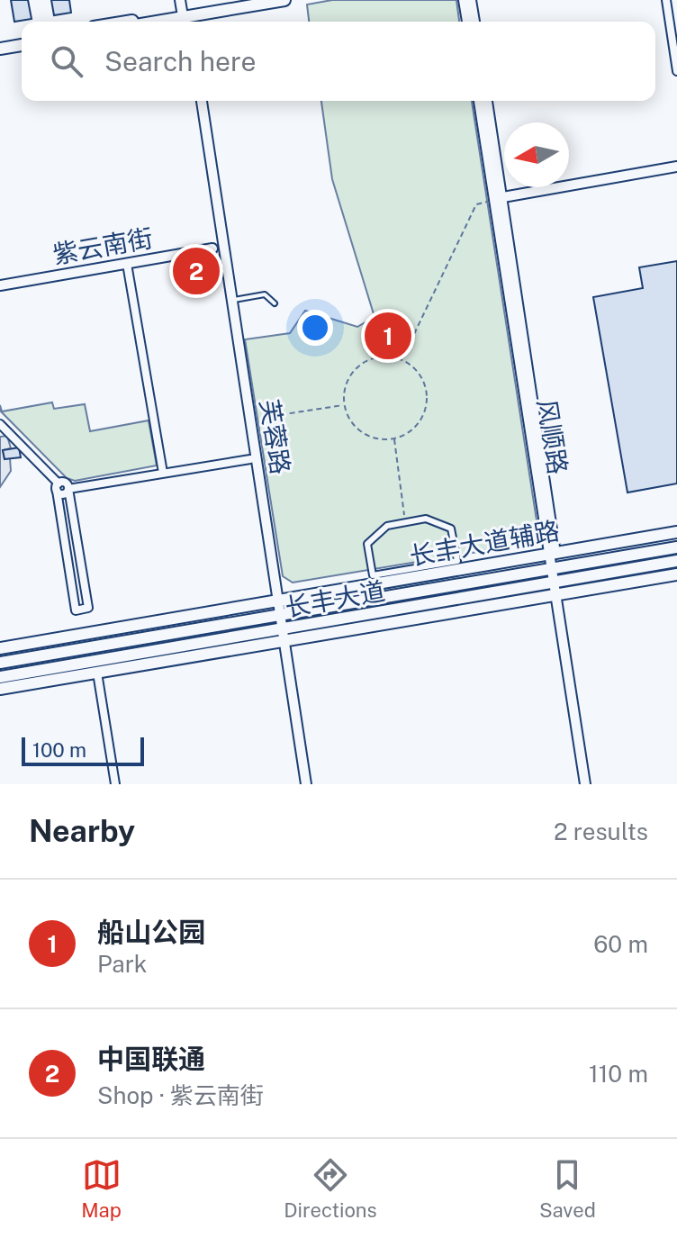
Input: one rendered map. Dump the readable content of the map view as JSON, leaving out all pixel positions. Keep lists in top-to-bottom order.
{
  "streets": {
    "main road": ["长丰大道辅路", "长丰大道"],
    "street": ["紫云南街", "芙蓉路", "风顺路"]
  },
  "crossings": [
    ["芙蓉路", "长丰大道辅路"],
    ["芙蓉路", "长丰大道"],
    ["风顺路", "长丰大道辅路"],
    ["风顺路", "长丰大道"]
  ],
  "scale_bar": "100 m",
  "north": "left",
  "page": {
    "search": "Search here",
    "pins": ["2", "1"],
    "scale": "100 m",
    "heading": ["Nearby", "2 results"],
    "list": [
      {
        "mark": "1",
        "name": "船山公园",
        "note": "Park",
        "value": "60 m"
      },
      {
        "mark": "2",
        "name": "中国联通",
        "note": "Shop · 紫云南街",
        "value": "110 m"
      }
    ],
    "nav": ["Map", "Directions", "Saved"]
  }
}
